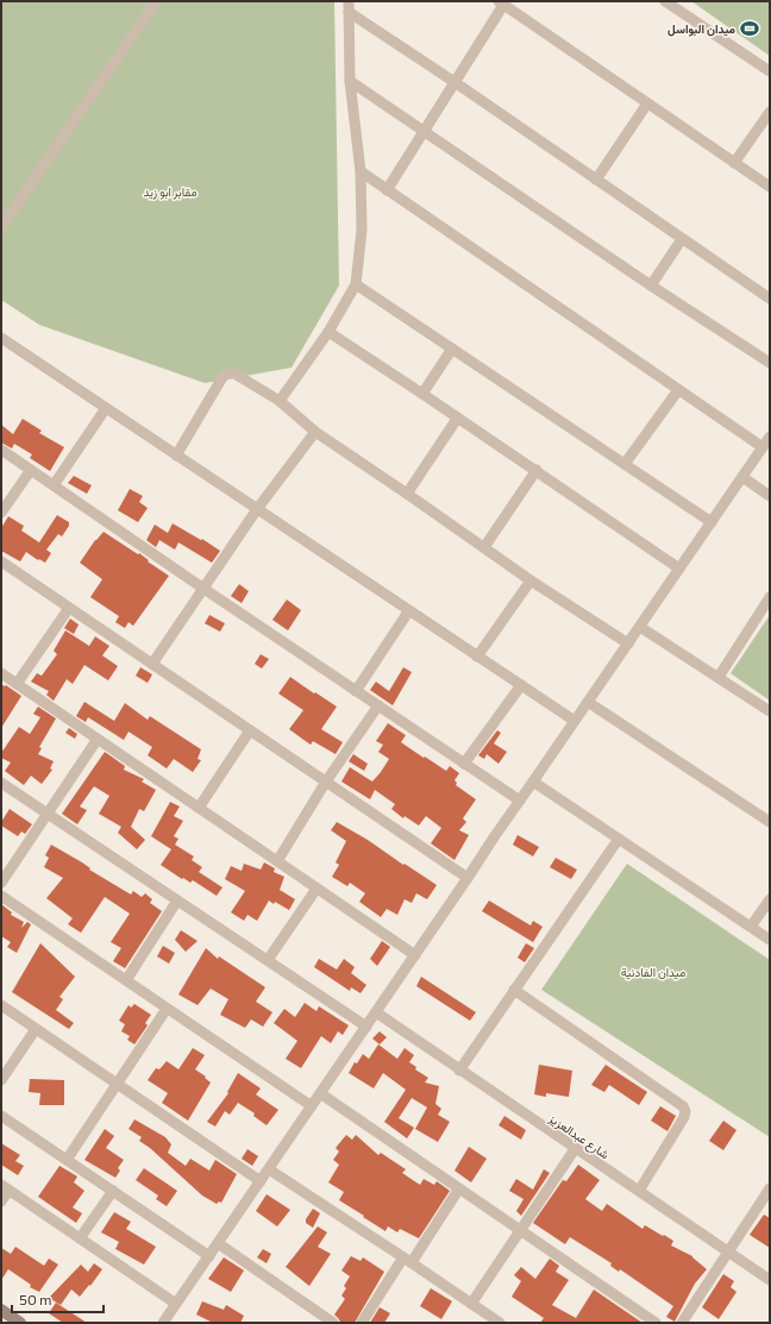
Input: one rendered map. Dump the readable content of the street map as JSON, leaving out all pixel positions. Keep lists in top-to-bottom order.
{
  "streets": {
    "street": ["شارع عبدالعزيز"]
  },
  "parks": ["مقابر ابو زيد", "ميدان الفادنية"],
  "places": {
    "sports": ["ميدان البواسل"]
  },
  "scale_bar": "50 m"
}
